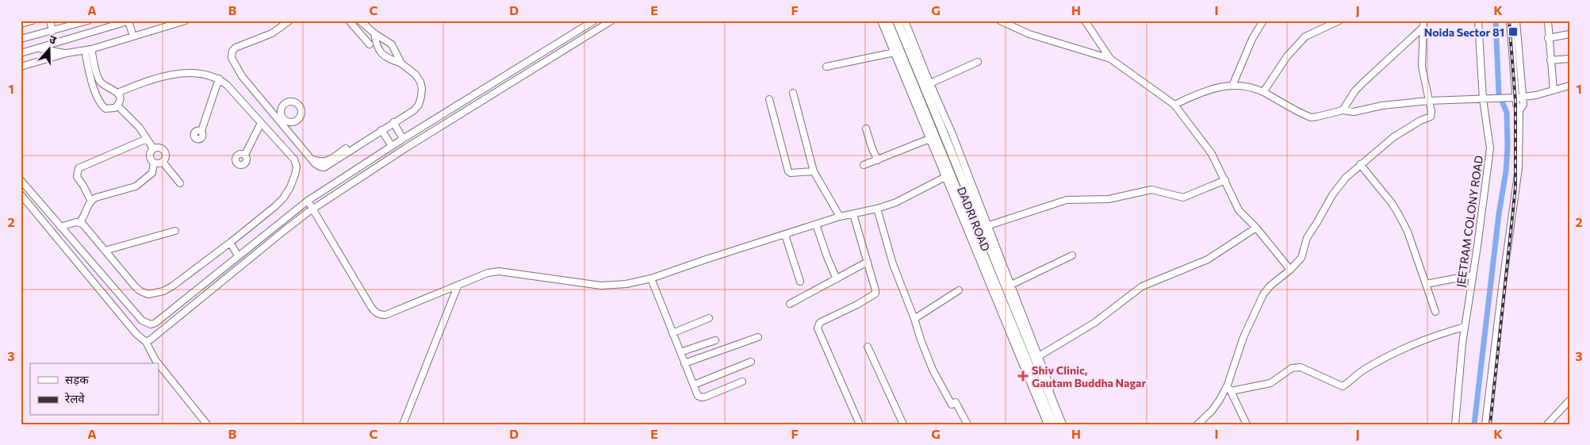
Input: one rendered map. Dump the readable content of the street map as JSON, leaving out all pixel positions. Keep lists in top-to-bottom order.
{
  "streets": {
    "street": ["DADRI ROAD", "JEETRAM COLONY ROAD"]
  },
  "places": {
    "transit": ["Noida Sector 81"],
    "health": ["Shiv Clinic, Gautam Buddha Nagar"]
  },
  "legend": ["सड़क", "रेलवे"],
  "north": "top",
  "grid": {
    "columns": [
      "A",
      "B",
      "C",
      "D",
      "E",
      "F",
      "G",
      "H",
      "I",
      "J",
      "K"
    ],
    "rows": ["1", "2", "3"]
  }
}
